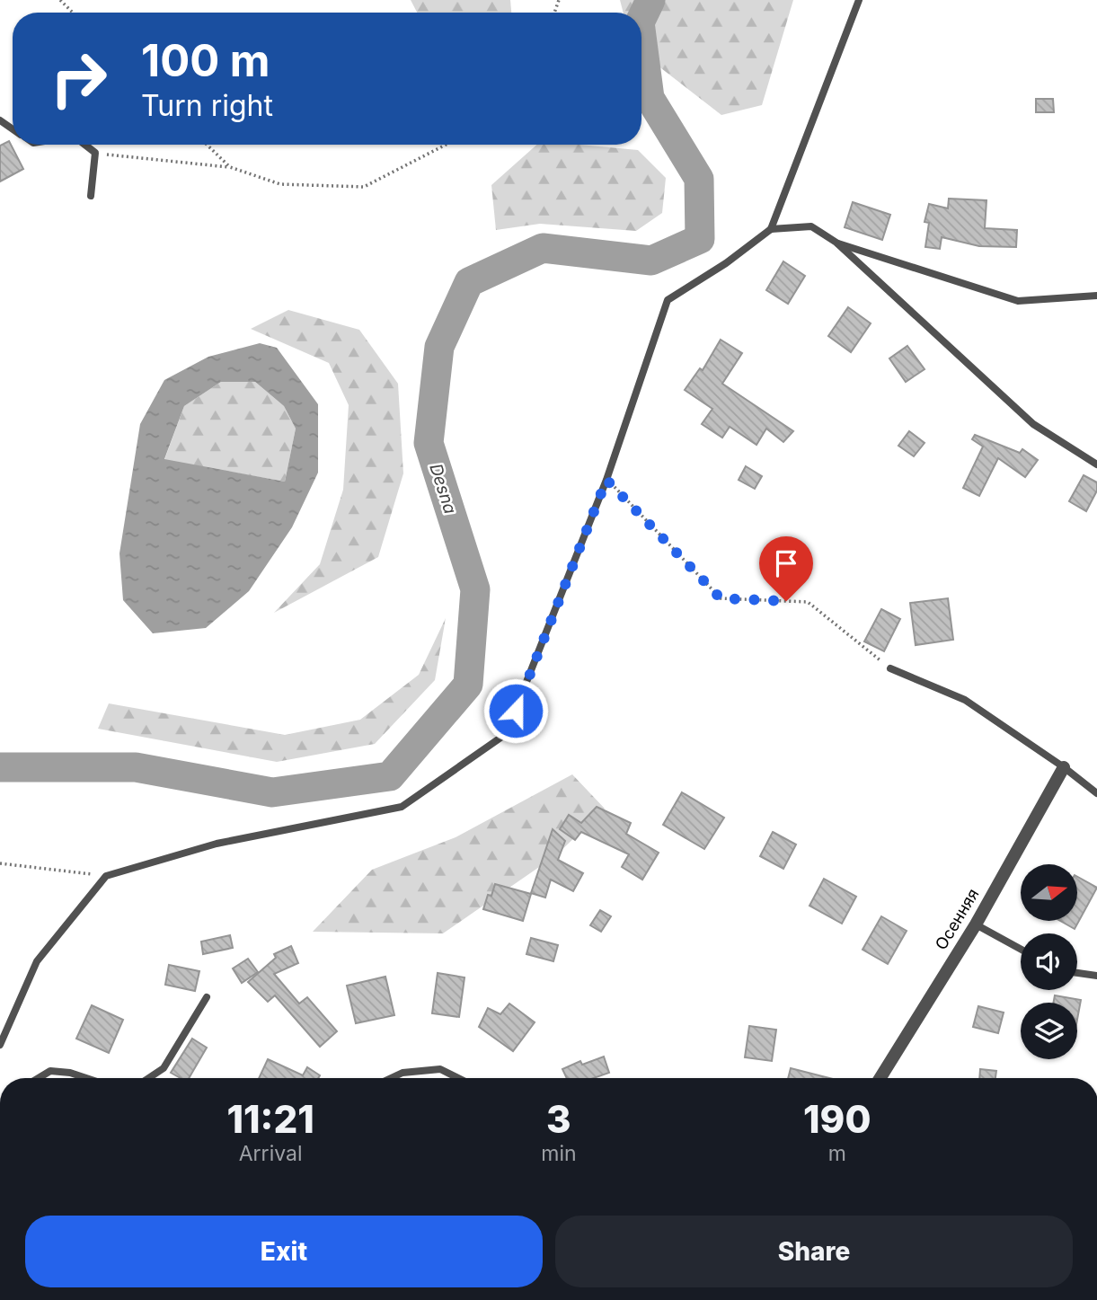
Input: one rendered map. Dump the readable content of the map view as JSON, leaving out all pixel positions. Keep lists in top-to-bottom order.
{
  "streets": {
    "street": ["Осенняя"]
  },
  "water": ["Desna"],
  "north": "right",
  "page": {
    "turn": ["100 m", "Turn right"],
    "eta": [
      "11:21",
      "Arrival",
      "3",
      "min",
      "190",
      "m"
    ],
    "buttons": ["Exit", "Share"]
  }
}
